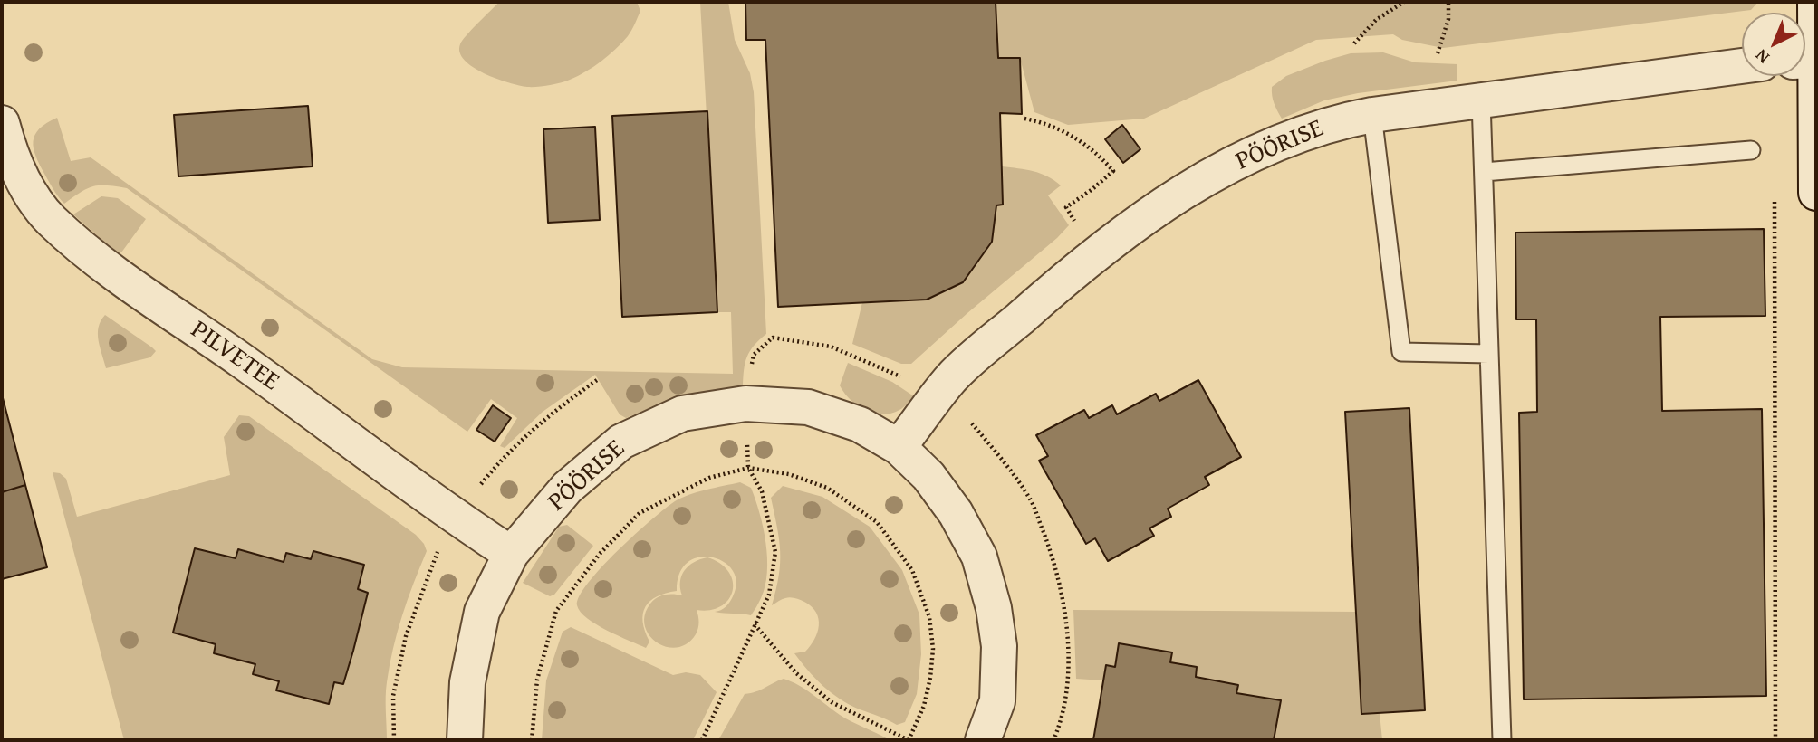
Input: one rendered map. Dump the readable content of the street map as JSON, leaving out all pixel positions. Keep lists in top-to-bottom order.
{
  "streets": {
    "street": ["PÖÖRISE", "PILVETEE"]
  },
  "crossings": [
    ["PÖÖRISE", "PILVETEE"]
  ],
  "north": "bottom left"
}
